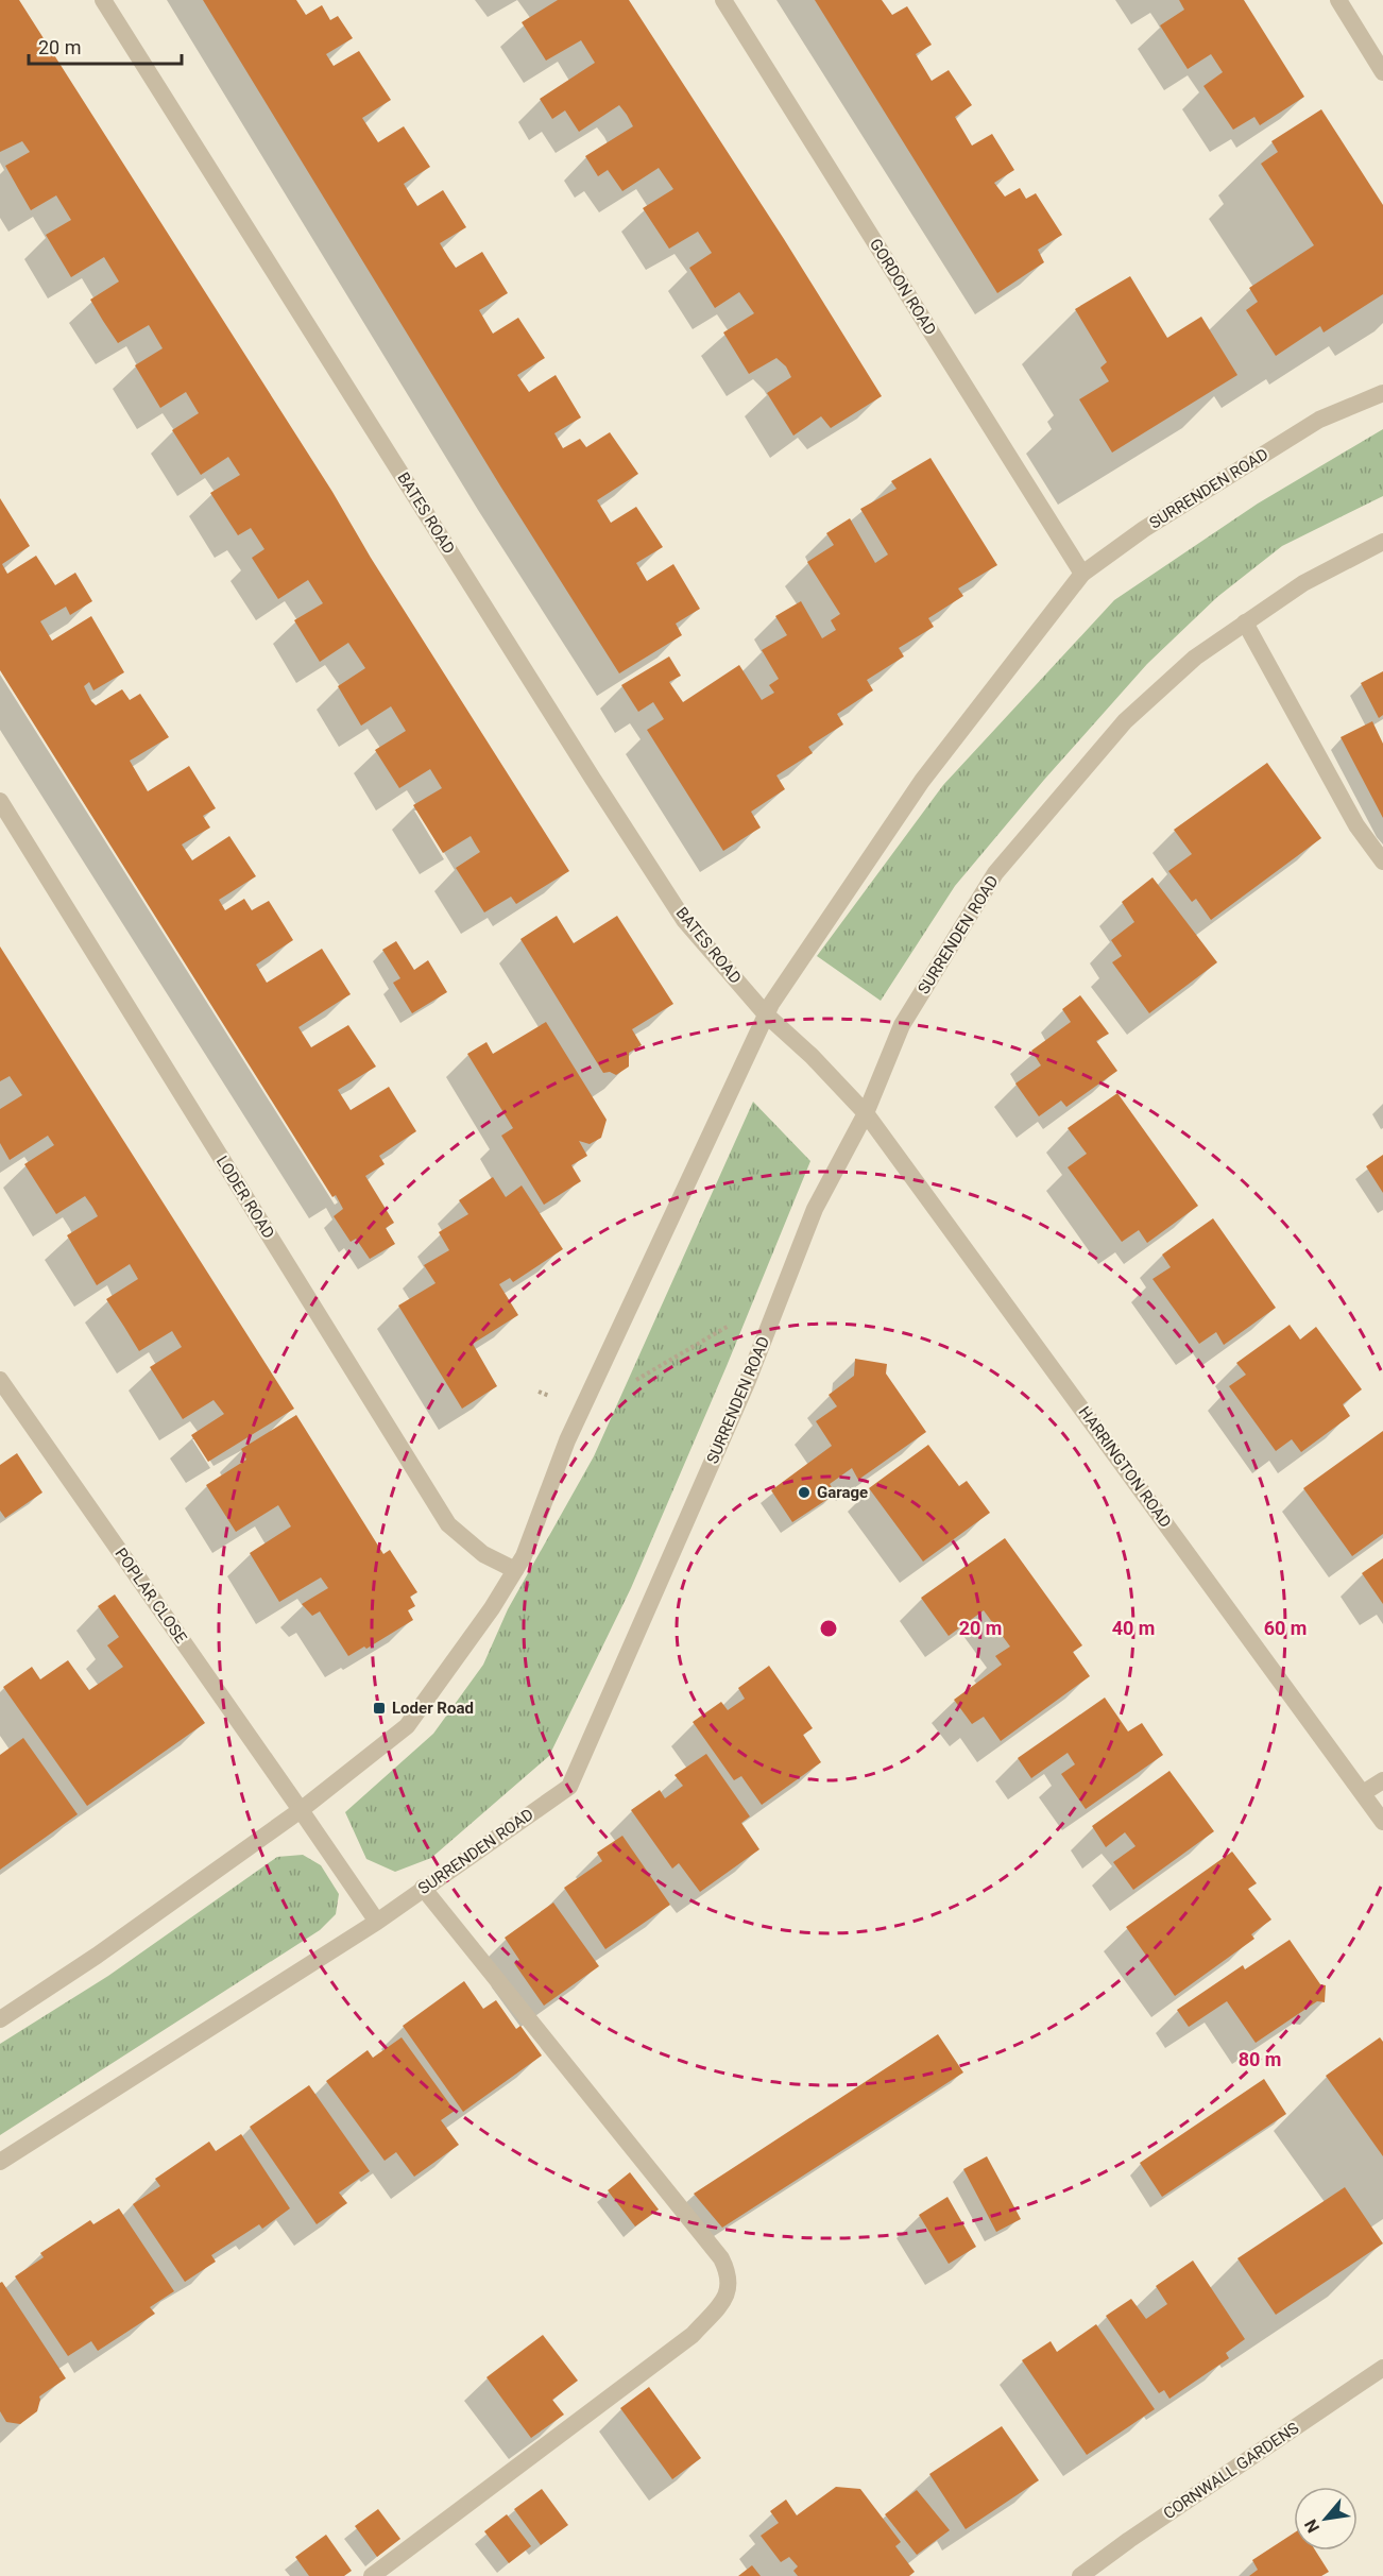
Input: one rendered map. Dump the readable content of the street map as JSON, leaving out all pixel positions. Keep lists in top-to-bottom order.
{
  "streets": {
    "street": [
      "GORDON ROAD",
      "SURRENDEN ROAD",
      "BATES ROAD",
      "LODER ROAD",
      "HARRINGTON ROAD",
      "POPLAR CLOSE",
      "CORNWALL GARDENS"
    ]
  },
  "crossings": [
    ["GORDON ROAD", "SURRENDEN ROAD"],
    ["SURRENDEN ROAD", "BATES ROAD"],
    ["SURRENDEN ROAD", "LODER ROAD"],
    ["SURRENDEN ROAD", "HARRINGTON ROAD"],
    ["SURRENDEN ROAD", "POPLAR CLOSE"],
    ["BATES ROAD", "HARRINGTON ROAD"]
  ],
  "places": {
    "other": ["Garage"],
    "transit": ["Loder Road"]
  },
  "scale_bar": "20 m",
  "north": "bottom left",
  "rings": [
    "20 m",
    "40 m",
    "60 m",
    "80 m"
  ]
}
